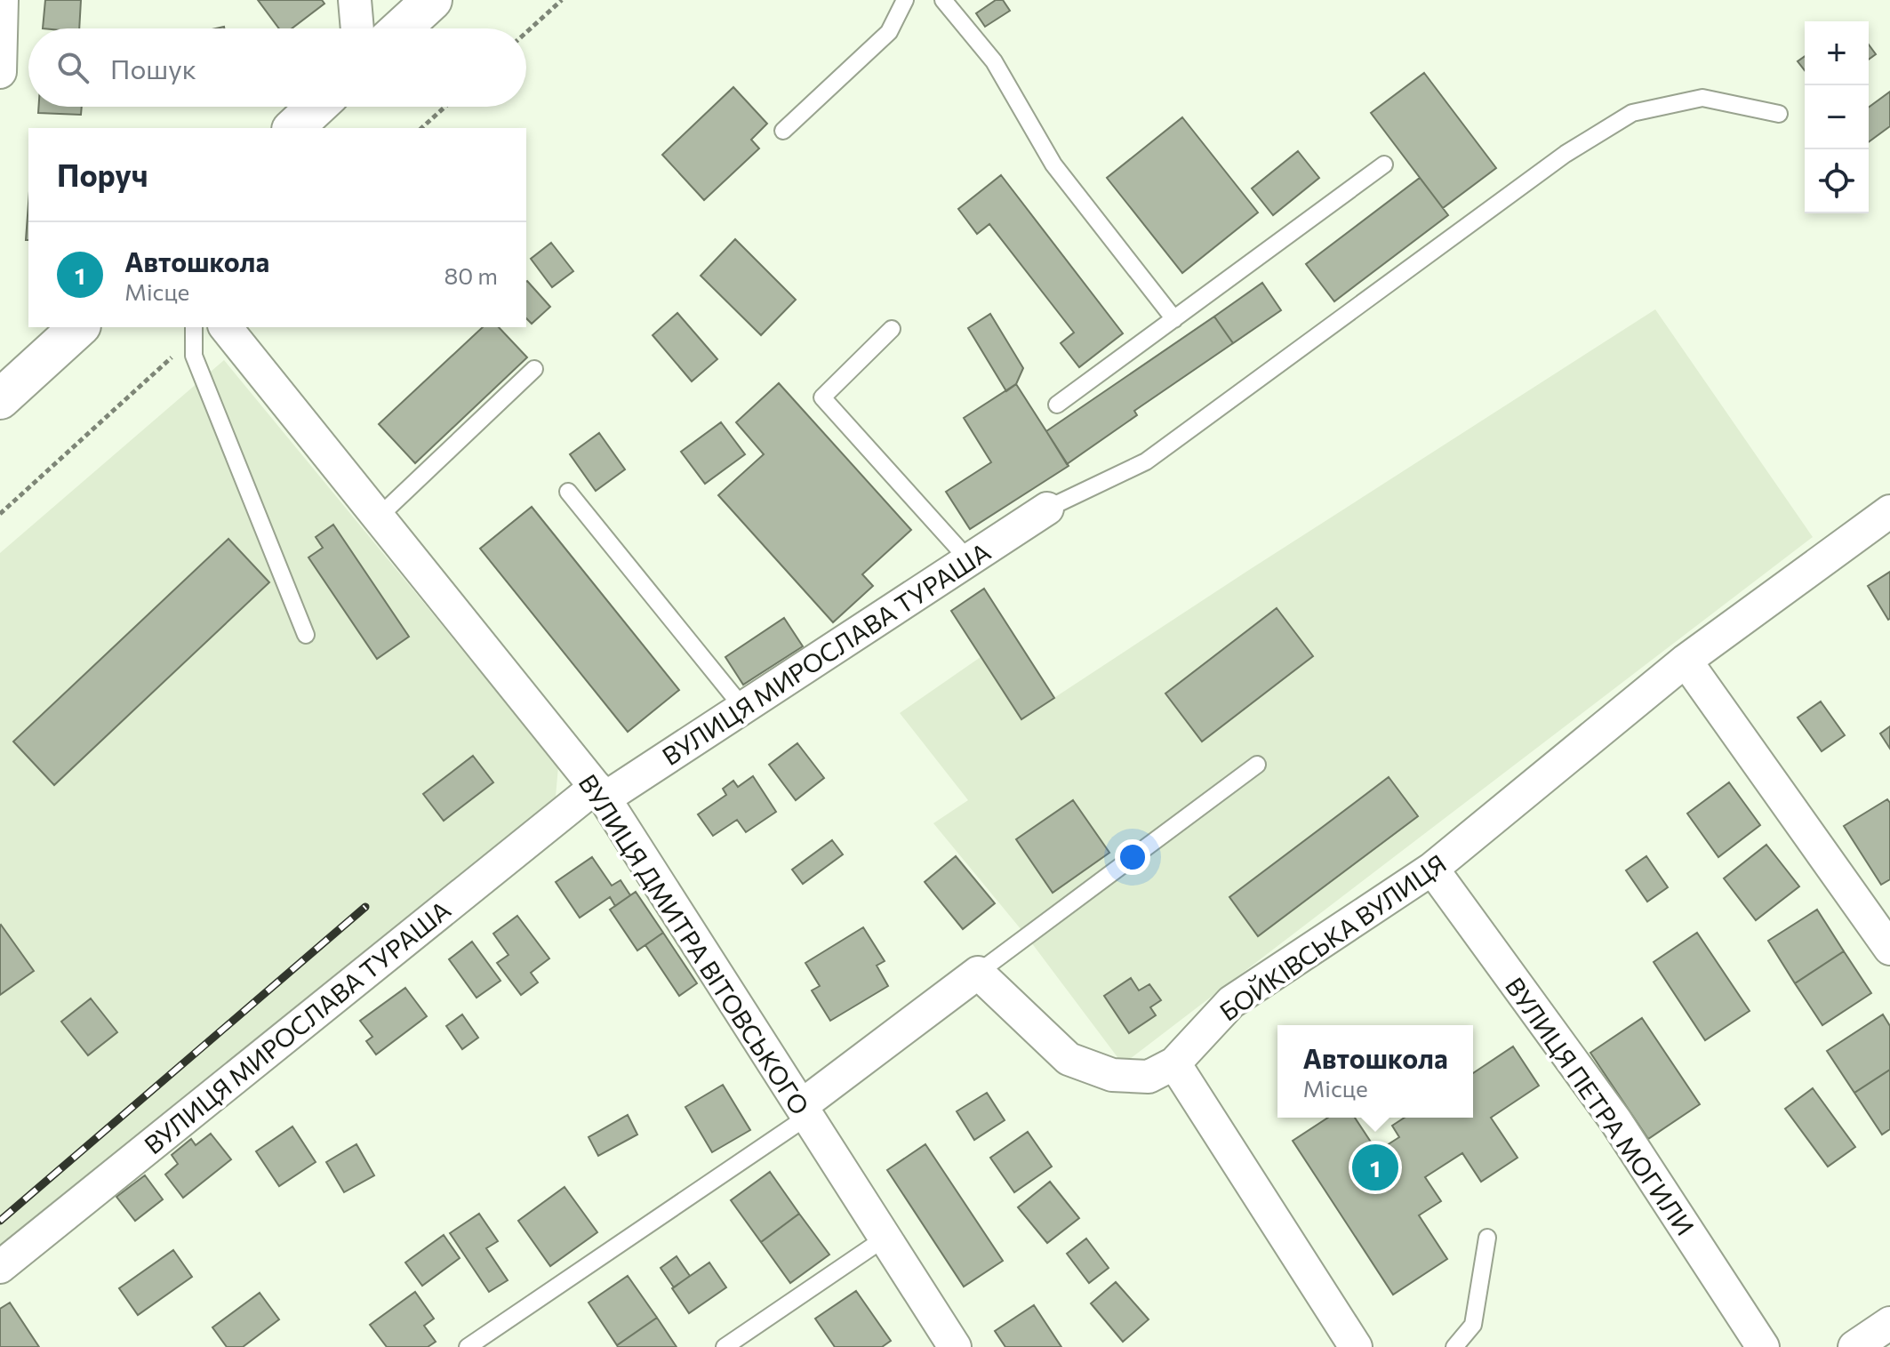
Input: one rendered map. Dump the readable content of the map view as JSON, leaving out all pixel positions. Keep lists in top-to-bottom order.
{
  "streets": {
    "street": [
      "ВУЛИЦЯ МИРОСЛАВА ТУРАША",
      "БОЙКІВСЬКА ВУЛИЦЯ",
      "ВУЛИЦЯ ДМИТРА ВІТОВСЬКОГО",
      "ВУЛИЦЯ ПЕТРА МОГИЛИ"
    ]
  },
  "crossings": [
    ["ВУЛИЦЯ МИРОСЛАВА ТУРАША", "ВУЛИЦЯ ДМИТРА ВІТОВСЬКОГО"],
    ["БОЙКІВСЬКА ВУЛИЦЯ", "ВУЛИЦЯ ПЕТРА МОГИЛИ"]
  ],
  "page": {
    "map_buttons": ["+", "−"],
    "search": "Пошук",
    "heading": "Поруч",
    "list": [
      {
        "mark": "1",
        "name": "Автошкола",
        "note": "Місце",
        "value": "80 m"
      }
    ],
    "popup": ["Автошкола", "Місце"],
    "pins": "1"
  }
}
